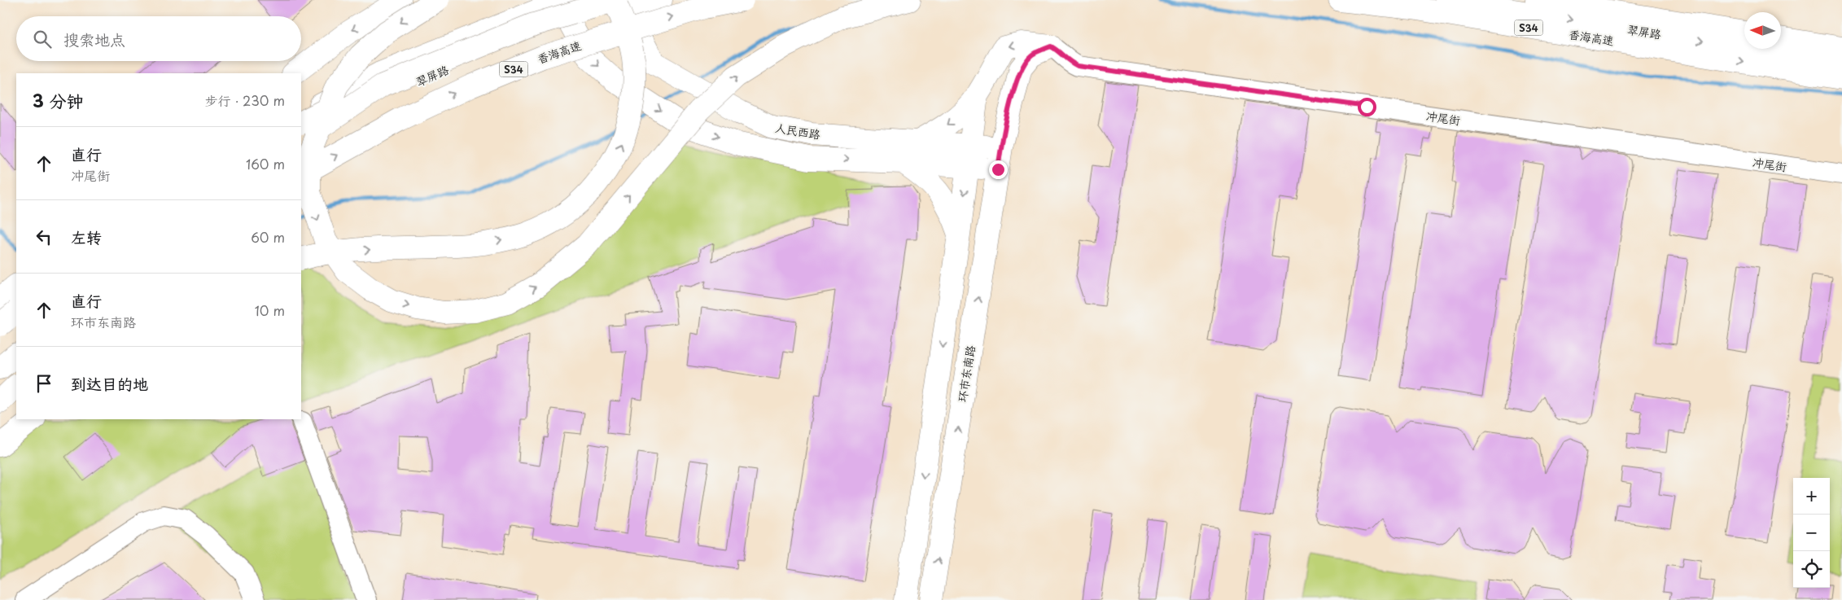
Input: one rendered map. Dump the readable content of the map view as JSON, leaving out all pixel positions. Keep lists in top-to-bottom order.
{
  "streets": {
    "main road": [
      "S34",
      "翠屏路",
      "香海高速",
      "人民西路",
      "环市东南路"
    ],
    "street": ["冲尾街"]
  },
  "crossings": [
    ["翠屏路", "人民西路"],
    ["冲尾街", "环市东南路"],
    ["人民西路", "环市东南路"]
  ],
  "north": "left",
  "page": {
    "search": "搜索地点",
    "heading": ["3 分钟", "步行 · 230 m"],
    "list": [
      ["直行", "冲尾街", "160 m"],
      ["左转", "60 m"],
      ["直行", "环市东南路", "10 m"],
      "到达目的地"
    ],
    "map_buttons": ["+", "−"]
  }
}
